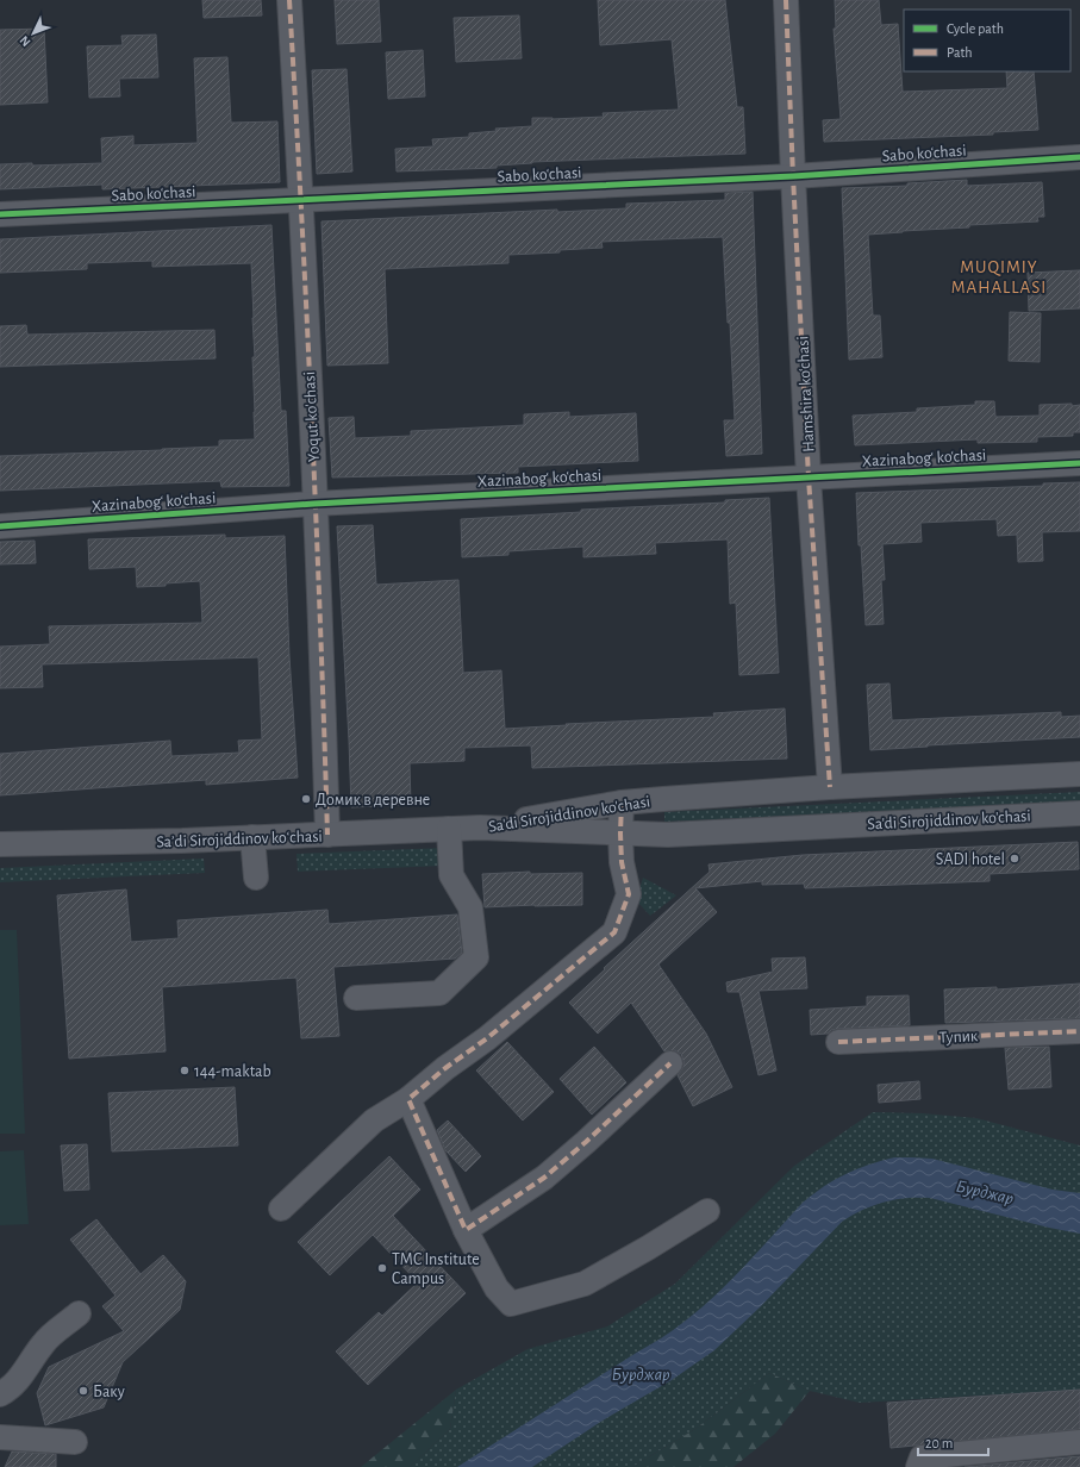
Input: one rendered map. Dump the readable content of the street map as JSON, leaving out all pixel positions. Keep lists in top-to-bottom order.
{
  "streets": {
    "street": [
      "Sabo ko‘chasi",
      "Hamshira ko‘chasi",
      "Yoqut ko'chasi",
      "Xazinabog‘ ko‘chasi",
      "Sa'di Sirojiddinov ko'chasi",
      "Saʼdi Sirojiddinov koʻchasi",
      "Тупик"
    ]
  },
  "crossings": [
    ["Sabo ko‘chasi", "Hamshira ko‘chasi"],
    ["Sabo ko‘chasi", "Yoqut ko'chasi"],
    ["Hamshira ko‘chasi", "Xazinabog‘ ko‘chasi"],
    ["Hamshira ko‘chasi", "Sa'di Sirojiddinov ko'chasi"],
    ["Yoqut ko'chasi", "Xazinabog‘ ko‘chasi"],
    ["Yoqut ko'chasi", "Saʼdi Sirojiddinov koʻchasi"],
    ["Sa'di Sirojiddinov ko'chasi", "Saʼdi Sirojiddinov koʻchasi"]
  ],
  "districts": ["MUQIMIY MAHALLASI"],
  "water": ["Бурджар"],
  "places": [
    "Домик в деревне",
    "SADI hotel",
    "144-maktab",
    "TMC Institute Campus",
    "Баку"
  ],
  "legend": ["Cycle path", "Path"],
  "scale_bar": "20 m",
  "north": "bottom left"
}
